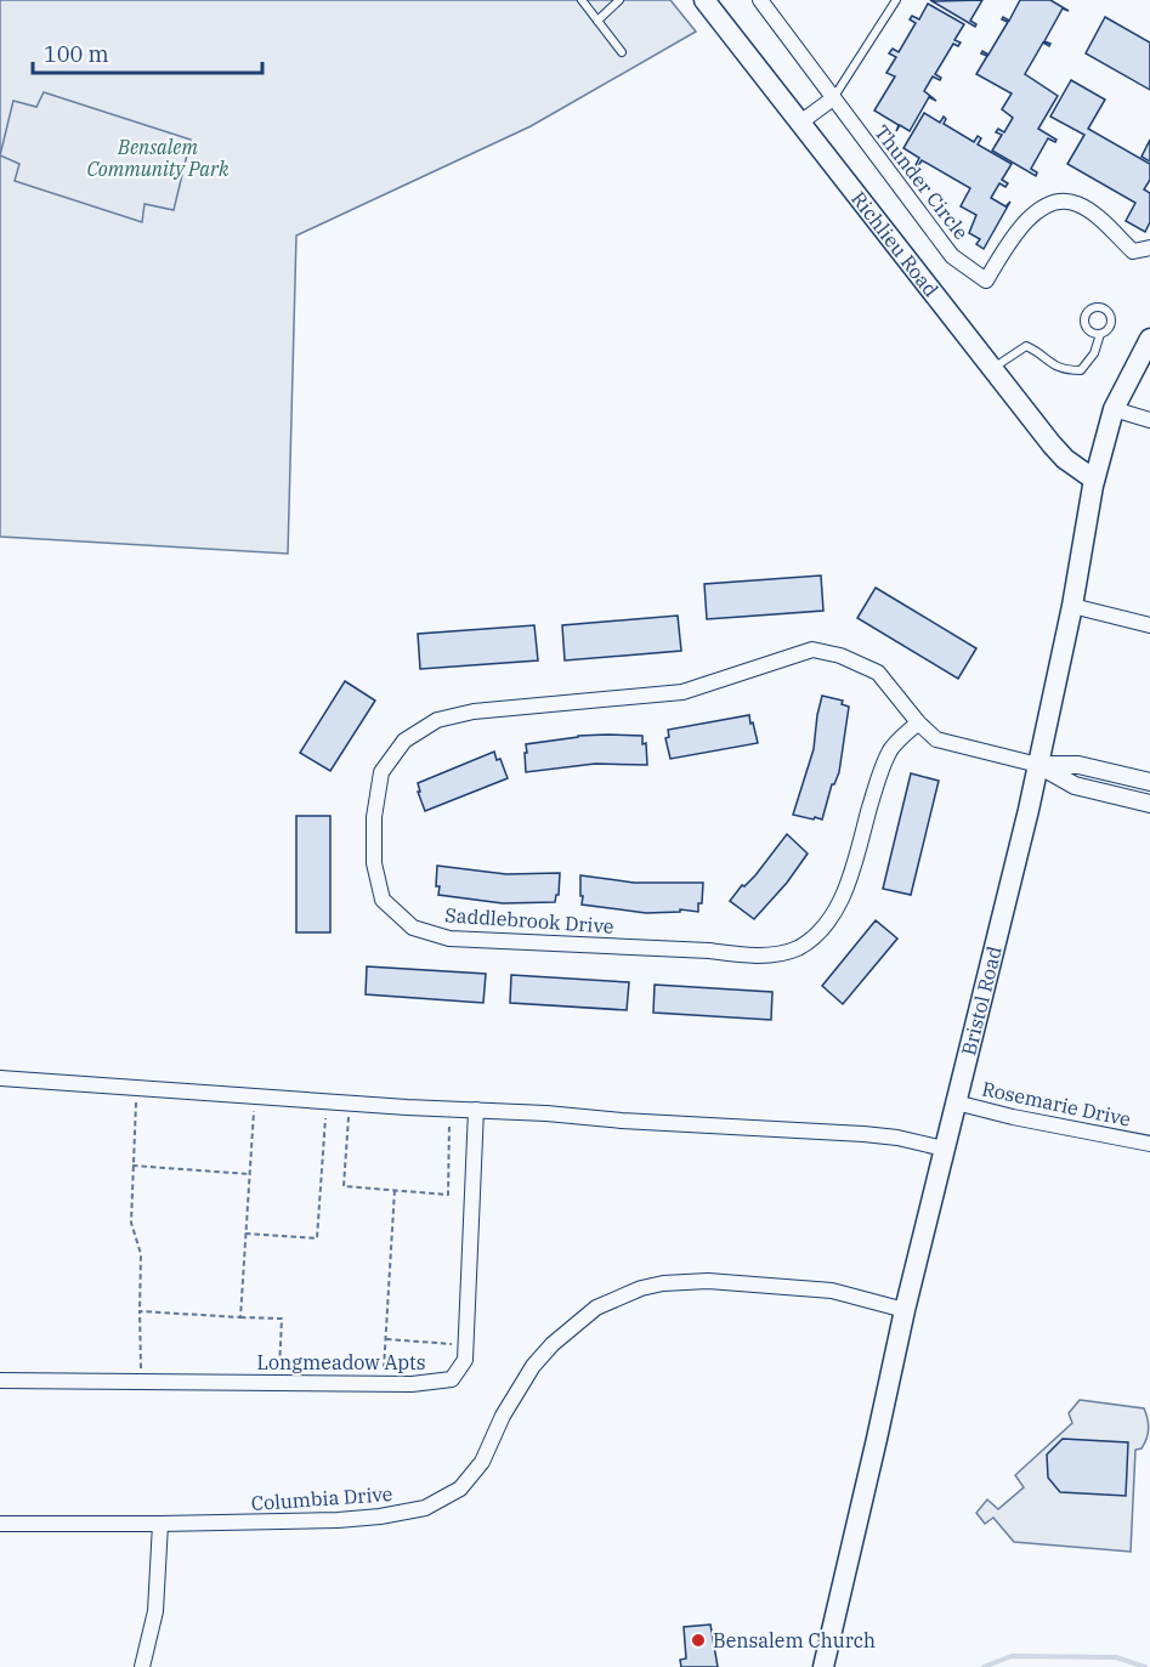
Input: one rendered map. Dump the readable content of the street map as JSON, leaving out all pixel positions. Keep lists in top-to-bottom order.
{
  "streets": {
    "main road": ["Richlieu Road", "Bristol Road"],
    "street": [
      "Thunder Circle",
      "Saddlebrook Drive",
      "Rosemarie Drive",
      "Longmeadow Apts",
      "Columbia Drive"
    ]
  },
  "crossings": [
    ["Richlieu Road", "Bristol Road"],
    ["Saddlebrook Drive", "Bristol Road"],
    ["Bristol Road", "Rosemarie Drive"],
    ["Bristol Road", "Columbia Drive"]
  ],
  "parks": ["Bensalem Community Park"],
  "places": ["Bensalem Church"],
  "scale_bar": "100 m"
}
